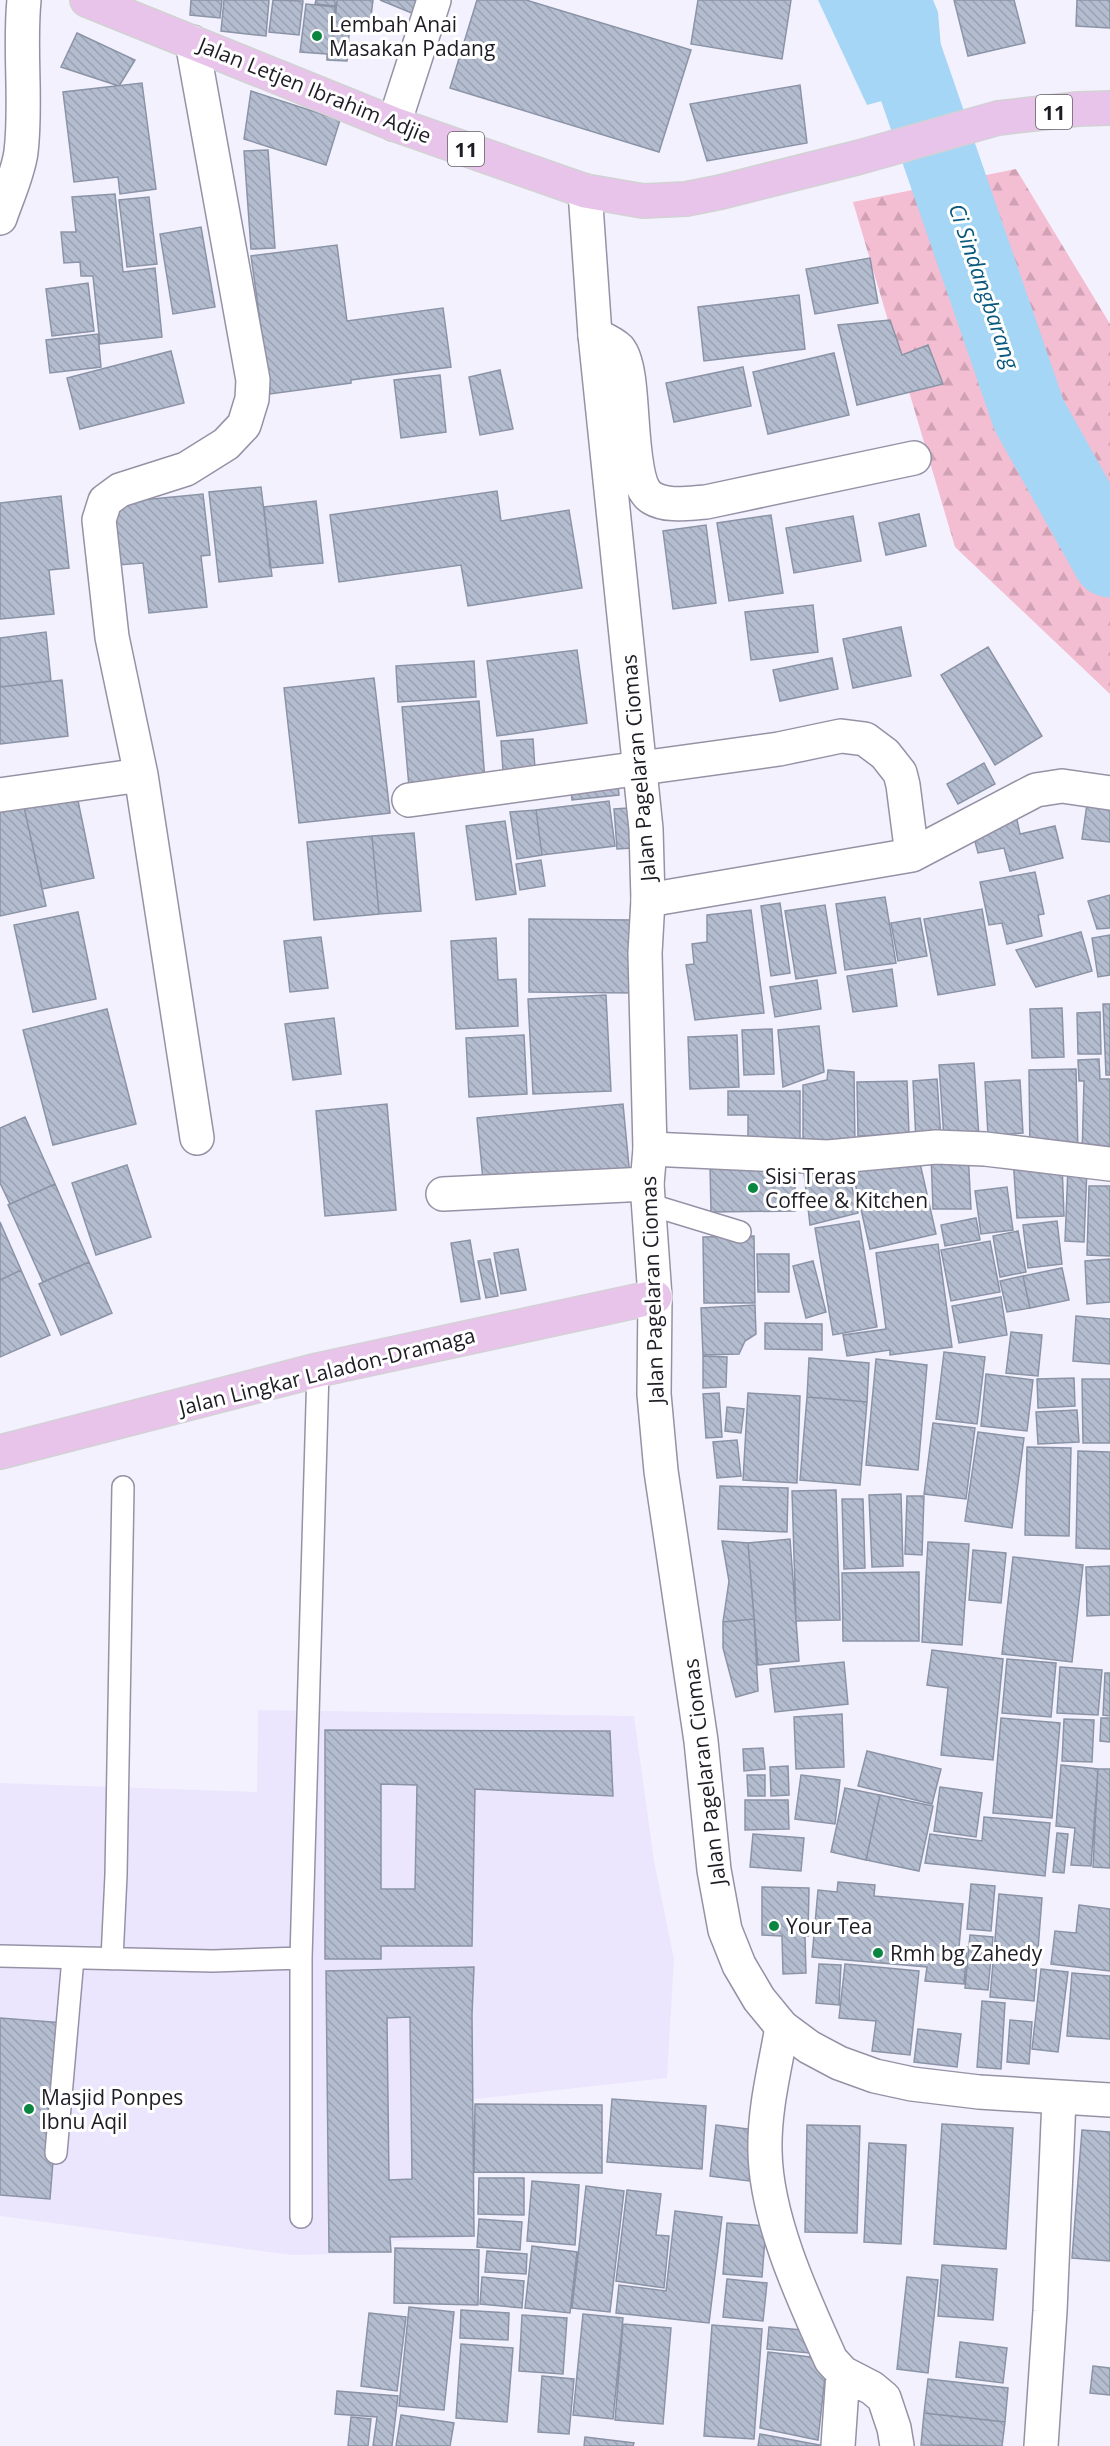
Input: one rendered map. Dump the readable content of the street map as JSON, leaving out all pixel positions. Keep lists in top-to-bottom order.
{
  "streets": {
    "main road": ["Jalan Letjen Ibrahim Adjie", "11", "Jalan Lingkar Laladon-Dramaga"],
    "street": ["Jalan Pagelaran Ciomas"]
  },
  "crossings": [
    ["Jalan Letjen Ibrahim Adjie", "Jalan Pagelaran Ciomas"],
    ["Jalan Pagelaran Ciomas", "Jalan Lingkar Laladon-Dramaga"]
  ],
  "water": ["Ci Sindangbarang"],
  "places": [
    "Lembah Anai Masakan Padang",
    "Sisi Teras Coffee & Kitchen",
    "Your Tea",
    "Rmh bg Zahedy",
    "Masjid Ponpes Ibnu Aqil"
  ]
}
